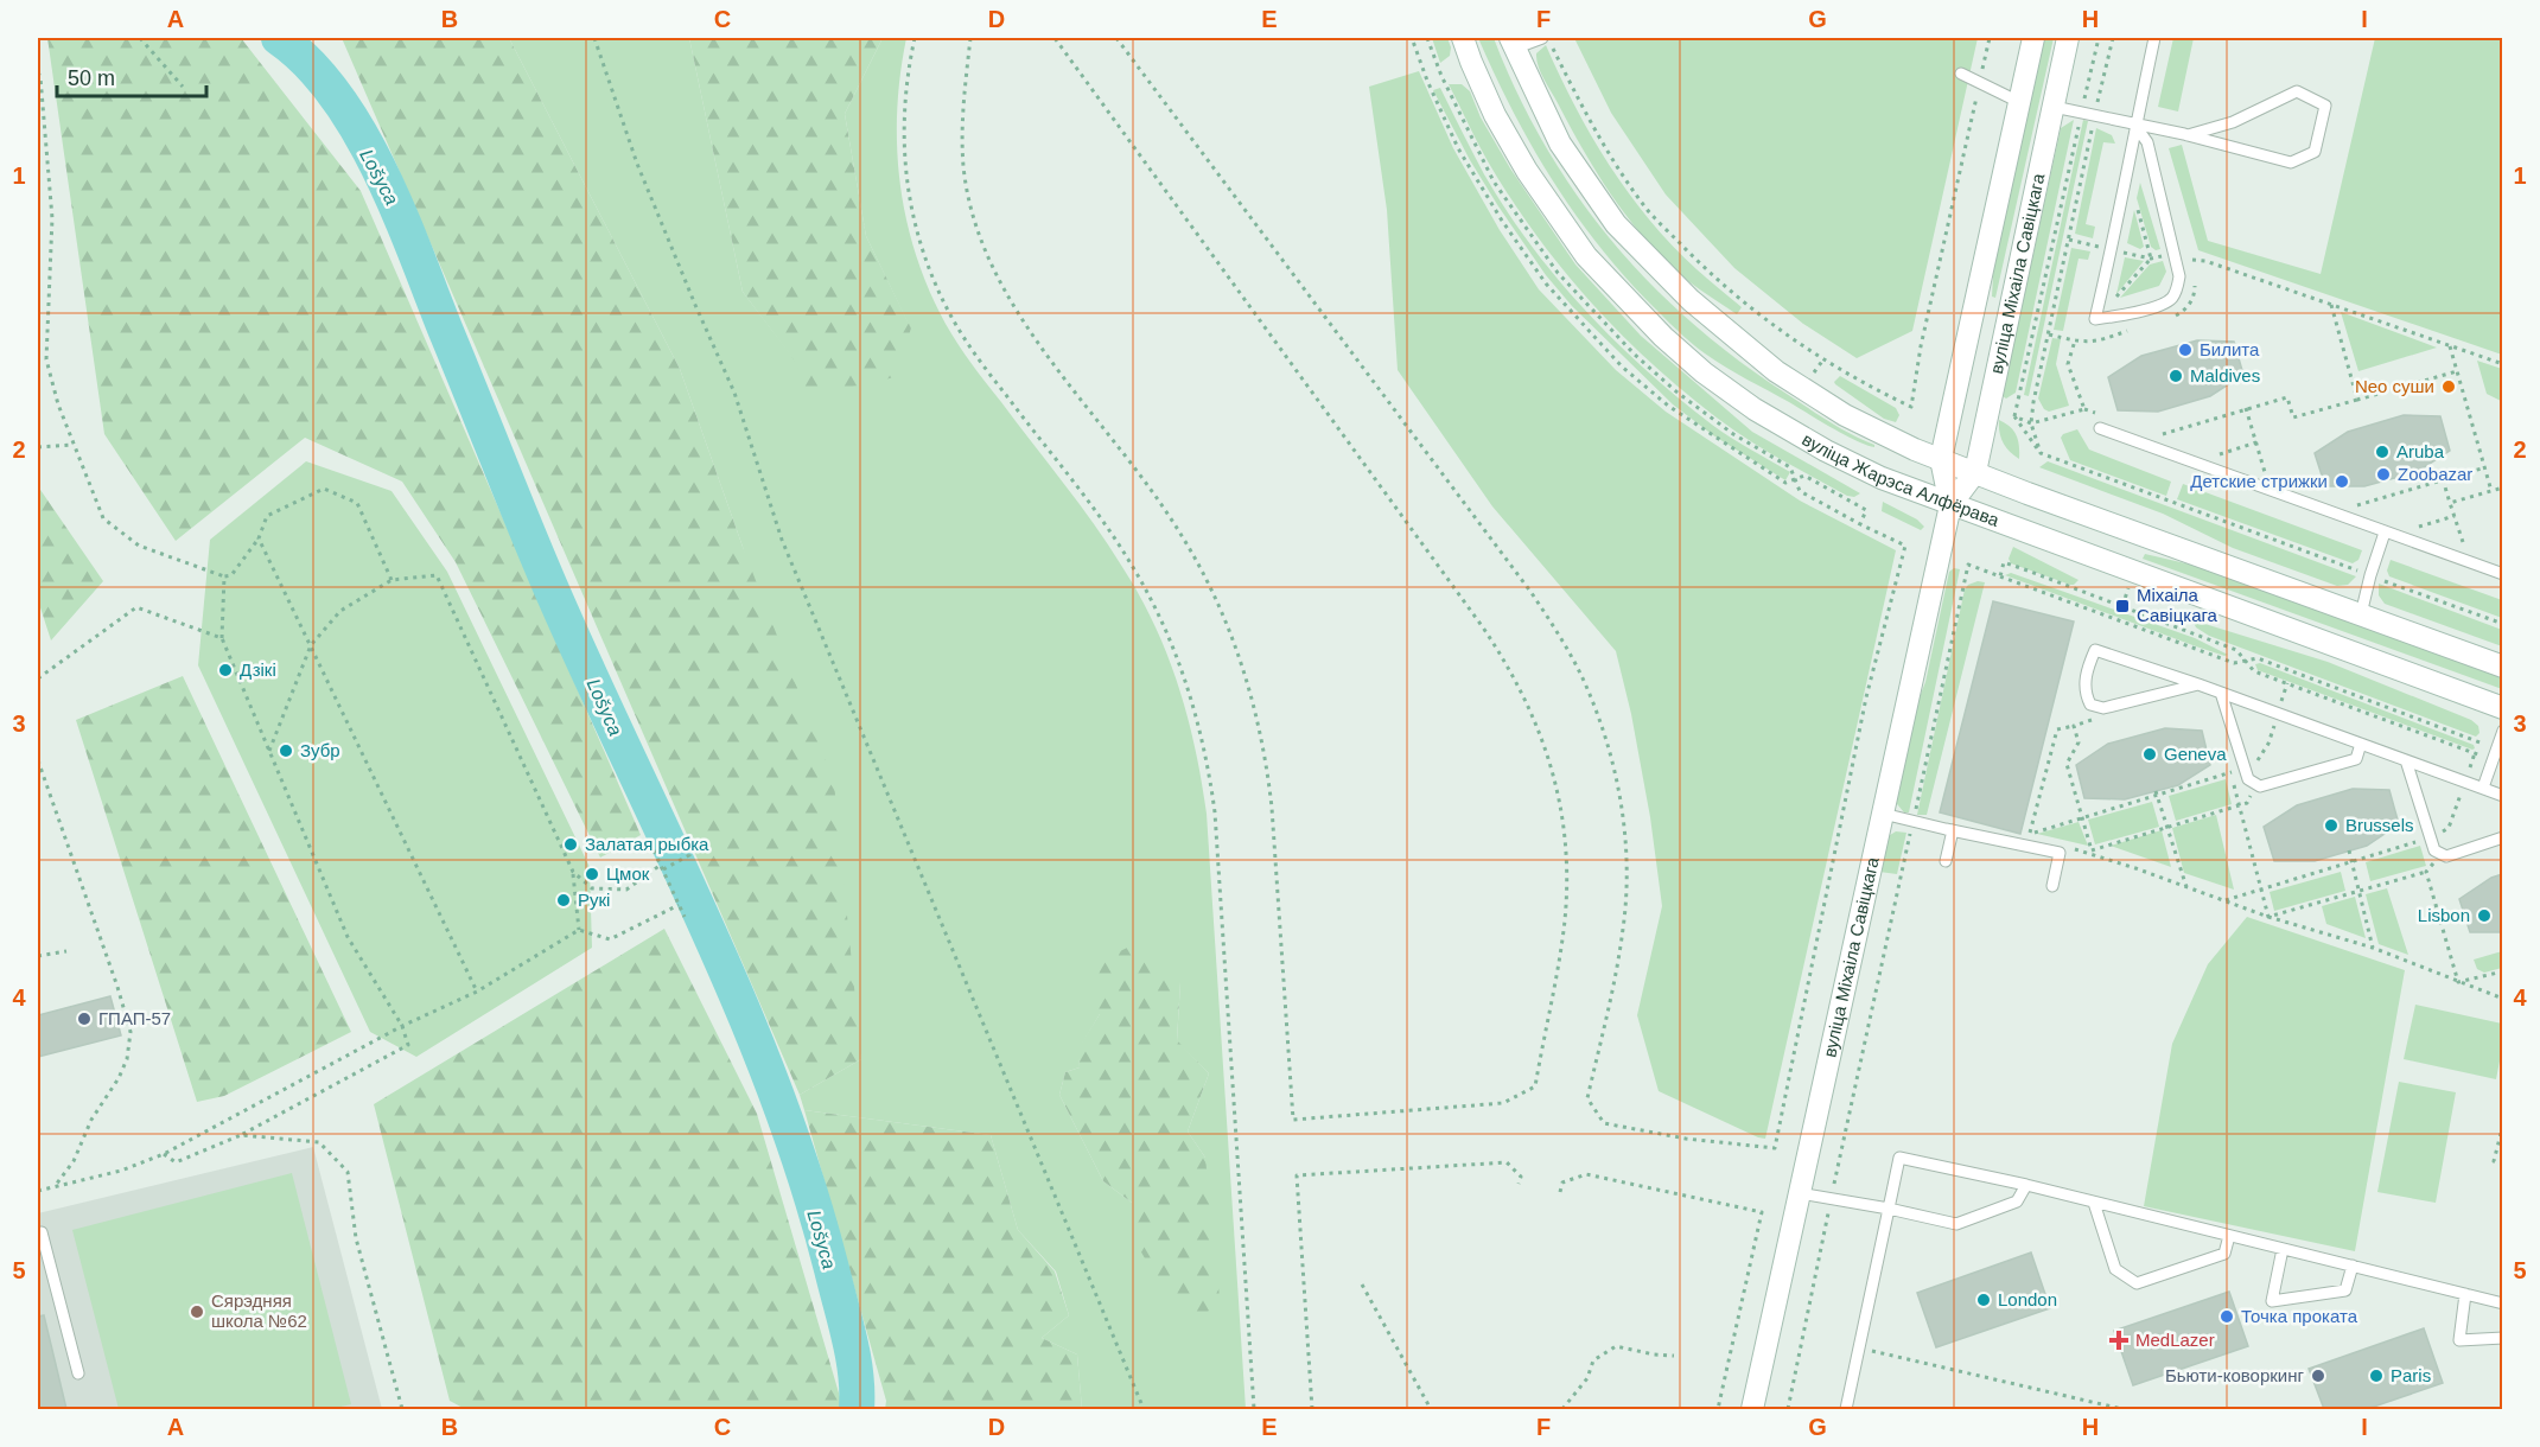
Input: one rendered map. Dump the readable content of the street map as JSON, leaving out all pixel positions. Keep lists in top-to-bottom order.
{
  "streets": {
    "main road": ["вуліца Міхаіла Савіцкага", "вуліца Жарэса Алфёрава"]
  },
  "crossings": [
    ["вуліца Міхаіла Савіцкага", "вуліца Жарэса Алфёрава"]
  ],
  "water": ["Lošyca"],
  "places": {
    "other": [
      "Билита",
      "Maldives",
      "Neo суши",
      "Aruba",
      "Zoobazar",
      "Детские стрижки",
      "Дзікі",
      "Зубр",
      "Geneva",
      "Brussels",
      "Залатая рыбка",
      "Цмок",
      "Рукі",
      "Lisbon",
      "ГПАП-57",
      "London",
      "Сярэдняя школа №62",
      "Точка проката",
      "Бьюти-коворкинг",
      "Paris"
    ],
    "transit": ["Міхаіла Савіцкага"],
    "health": ["MedLazer"]
  },
  "scale_bar": "50 m",
  "grid": {
    "columns": [
      "A",
      "B",
      "C",
      "D",
      "E",
      "F",
      "G",
      "H",
      "I"
    ],
    "rows": [
      "1",
      "2",
      "3",
      "4",
      "5"
    ]
  }
}
